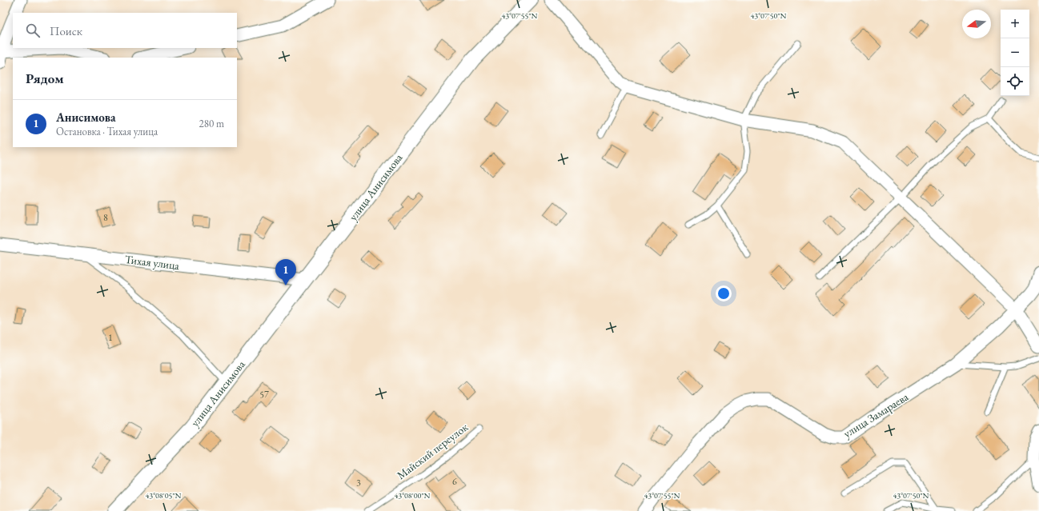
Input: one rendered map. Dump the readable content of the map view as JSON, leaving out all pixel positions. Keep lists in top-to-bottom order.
{
  "streets": {
    "street": ["улица Анисимова", "Тихая улица", "улица Замараева"],
    "lane": ["Майский переулок"]
  },
  "crossings": [
    ["улица Анисимова", "Тихая улица"]
  ],
  "house_numbers": [
    "8",
    "1",
    "57",
    "6",
    "3"
  ],
  "north": "left",
  "page": {
    "map_buttons": ["+", "−"],
    "search": "Поиск",
    "heading": "Рядом",
    "list": [
      {
        "mark": "1",
        "name": "Анисимова",
        "note": "Остановка · Тихая улица",
        "value": "280 m"
      }
    ],
    "pins": "1"
  },
  "coordinates": [
    "43°07'55\"N",
    "43°07'50\"N",
    "43°08'05\"N",
    "43°08'00\"N"
  ]
}
